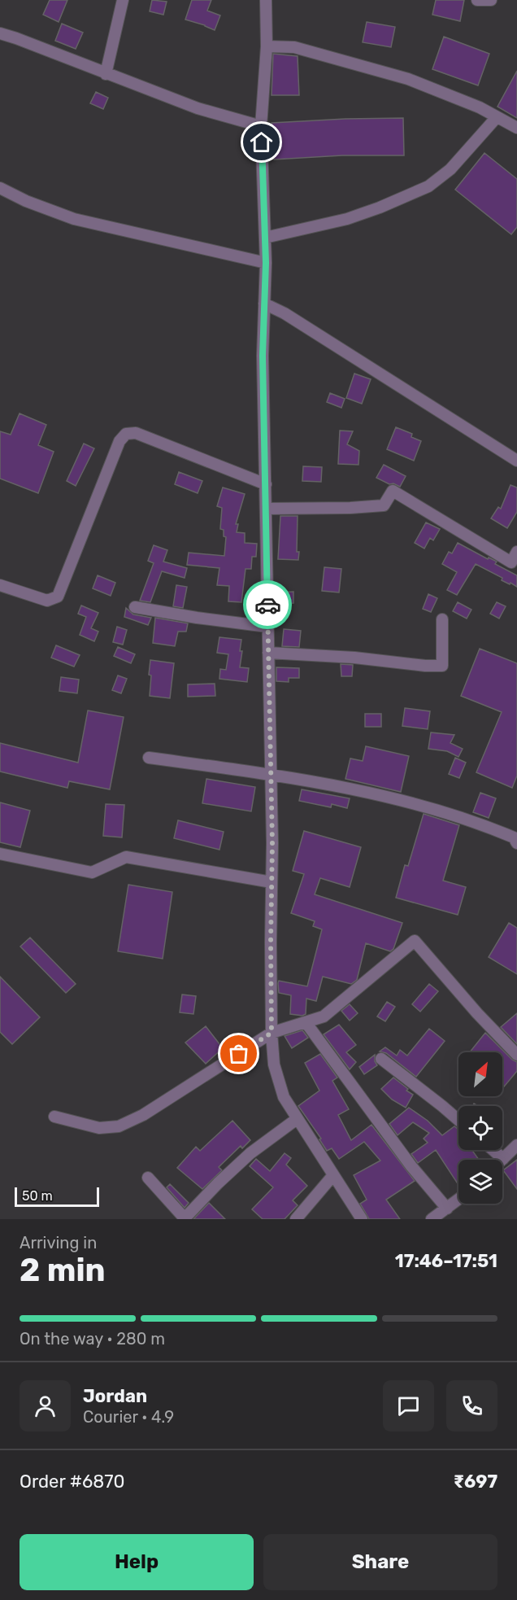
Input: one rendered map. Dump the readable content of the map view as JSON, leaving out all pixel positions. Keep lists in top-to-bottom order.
{
  "scale_bar": "50 m",
  "north": "top right",
  "page": {
    "scale": "50 m",
    "heading": ["2 min", "Arriving in", "17:46–17:51"],
    "panel": [
      "Jordan",
      "Courier · 4.9",
      "Order #6870",
      "₹697"
    ],
    "bar": "On the way · 280 m",
    "buttons": ["Help", "Share"]
  }
}
